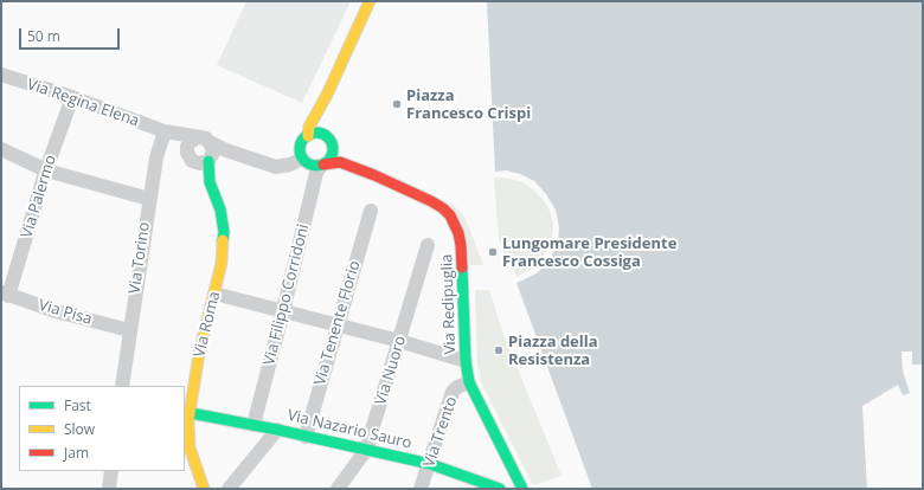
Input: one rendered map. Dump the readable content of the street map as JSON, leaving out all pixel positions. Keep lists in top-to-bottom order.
{
  "streets": {
    "street": [
      "Via Regina Elena",
      "Via Palermo",
      "Via Torino",
      "Via Filippo Corridoni",
      "Via Redipuglia",
      "Via Pisa",
      "Via Tenente Florio",
      "Via Roma",
      "Via Nuoro",
      "Via Nazario Sauro",
      "Via Trento"
    ]
  },
  "crossings": [
    ["Via Regina Elena", "Via Palermo"],
    ["Via Regina Elena", "Via Torino"],
    ["Via Regina Elena", "Via Filippo Corridoni"],
    ["Via Regina Elena", "Via Redipuglia"],
    ["Via Regina Elena", "Via Roma"],
    ["Via Palermo", "Via Pisa"],
    ["Via Torino", "Via Pisa"],
    ["Via Filippo Corridoni", "Via Redipuglia"],
    ["Via Filippo Corridoni", "Via Nazario Sauro"],
    ["Via Redipuglia", "Via Trento"],
    ["Via Tenente Florio", "Via Nazario Sauro"],
    ["Via Roma", "Via Nazario Sauro"],
    ["Via Nuoro", "Via Nazario Sauro"],
    ["Via Nazario Sauro", "Via Trento"]
  ],
  "places": ["Piazza Francesco Crispi", "Lungomare Presidente Francesco Cossiga", "Piazza della Resistenza"],
  "legend": ["Fast", "Slow", "Jam"],
  "scale_bar": "50 m"
}
